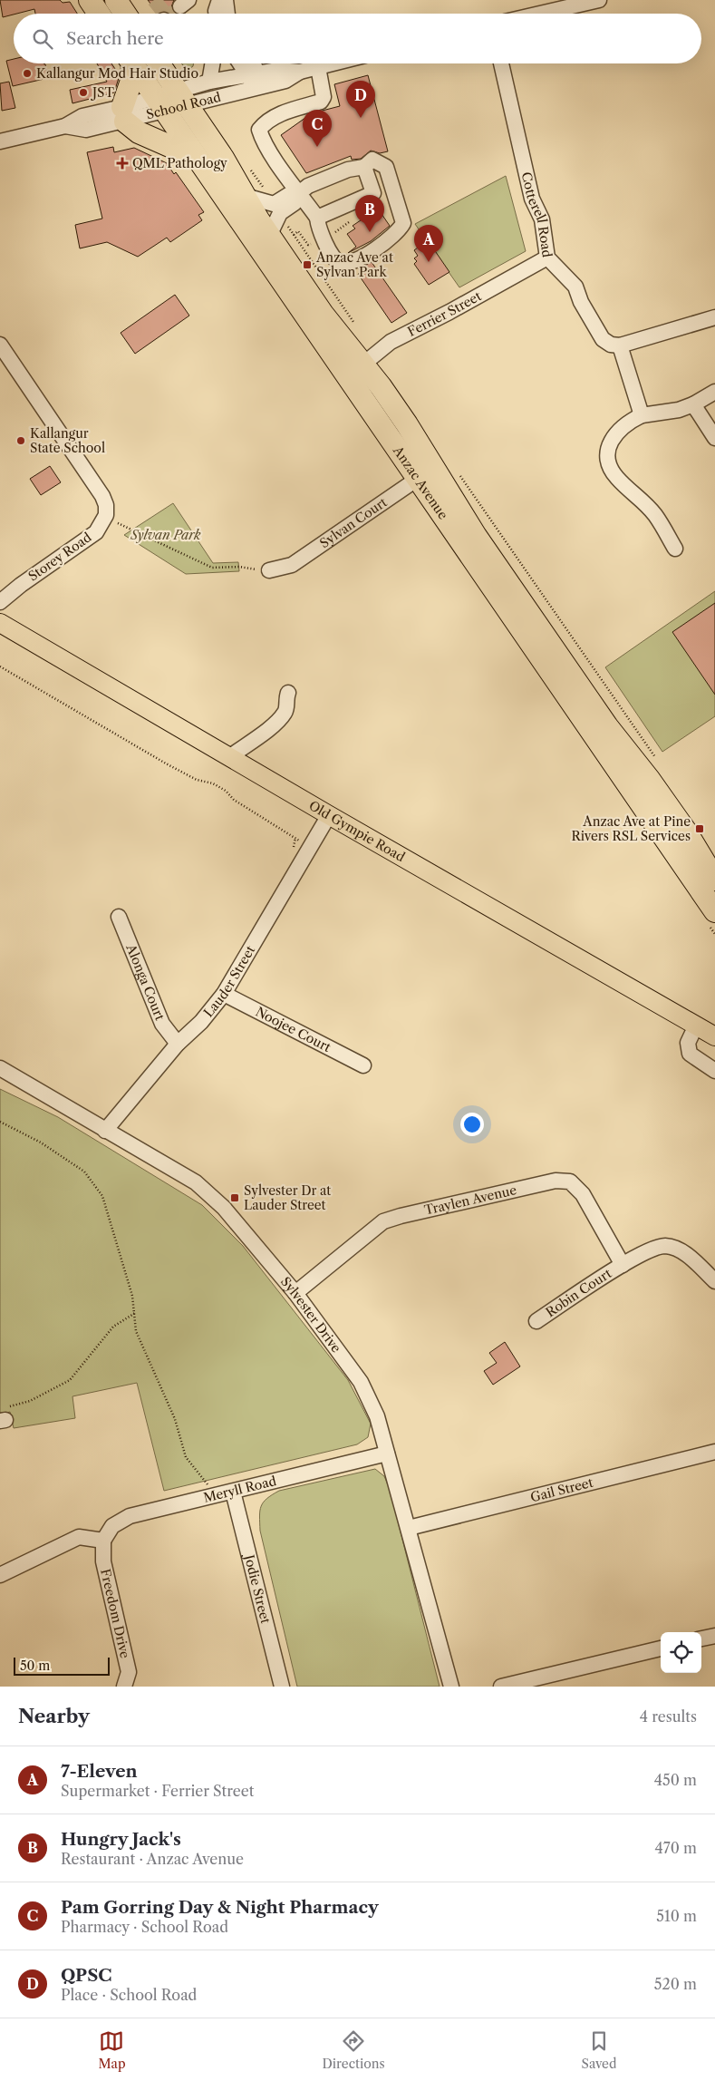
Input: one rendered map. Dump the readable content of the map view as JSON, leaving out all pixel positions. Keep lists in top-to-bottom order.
{
  "streets": {
    "highway": ["Anzac Avenue"],
    "main road": ["Old Gympie Road"],
    "street": [
      "School Road",
      "Cotterell Road",
      "Ferrier Street",
      "Sylvan Court",
      "Storey Road",
      "Lauder Street",
      "Alonga Court",
      "Noojee Court",
      "Traylen Avenue",
      "Robin Court",
      "Sylvester Drive",
      "Gail Street",
      "Meryll Road",
      "Jodie Street",
      "Freedom Drive"
    ]
  },
  "crossings": [
    ["School Road", "Anzac Avenue"],
    ["Cotterell Road", "Ferrier Street"],
    ["Ferrier Street", "Anzac Avenue"],
    ["Anzac Avenue", "Sylvan Court"],
    ["Old Gympie Road", "Lauder Street"],
    ["Lauder Street", "Alonga Court"],
    ["Lauder Street", "Noojee Court"],
    ["Lauder Street", "Sylvester Drive"],
    ["Traylen Avenue", "Robin Court"],
    ["Traylen Avenue", "Sylvester Drive"],
    ["Sylvester Drive", "Gail Street"],
    ["Sylvester Drive", "Meryll Road"],
    ["Meryll Road", "Jodie Street"],
    ["Meryll Road", "Freedom Drive"]
  ],
  "parks": ["Sylvan Park"],
  "places": {
    "other": ["Kallangur Mod Hair Studio", "JST", "Kallangur State School"],
    "health": ["QML Pathology"],
    "transit": ["Anzac Ave at Sylvan Park", "Anzac Ave at Pine Rivers RSL Services", "Sylvester Dr at Lauder Street"]
  },
  "scale_bar": "50 m",
  "page": {
    "search": "Search here",
    "pins": [
      "D",
      "C",
      "B",
      "A"
    ],
    "scale": "50 m",
    "heading": ["Nearby", "4 results"],
    "list": [
      {
        "mark": "A",
        "name": "7-Eleven",
        "note": "Supermarket · Ferrier Street",
        "value": "450 m"
      },
      {
        "mark": "B",
        "name": "Hungry Jack's",
        "note": "Restaurant · Anzac Avenue",
        "value": "470 m"
      },
      {
        "mark": "C",
        "name": "Pam Gorring Day & Night Pharmacy",
        "note": "Pharmacy · School Road",
        "value": "510 m"
      },
      {
        "mark": "D",
        "name": "QPSC",
        "note": "Place · School Road",
        "value": "520 m"
      }
    ],
    "nav": ["Map", "Directions", "Saved"]
  }
}
